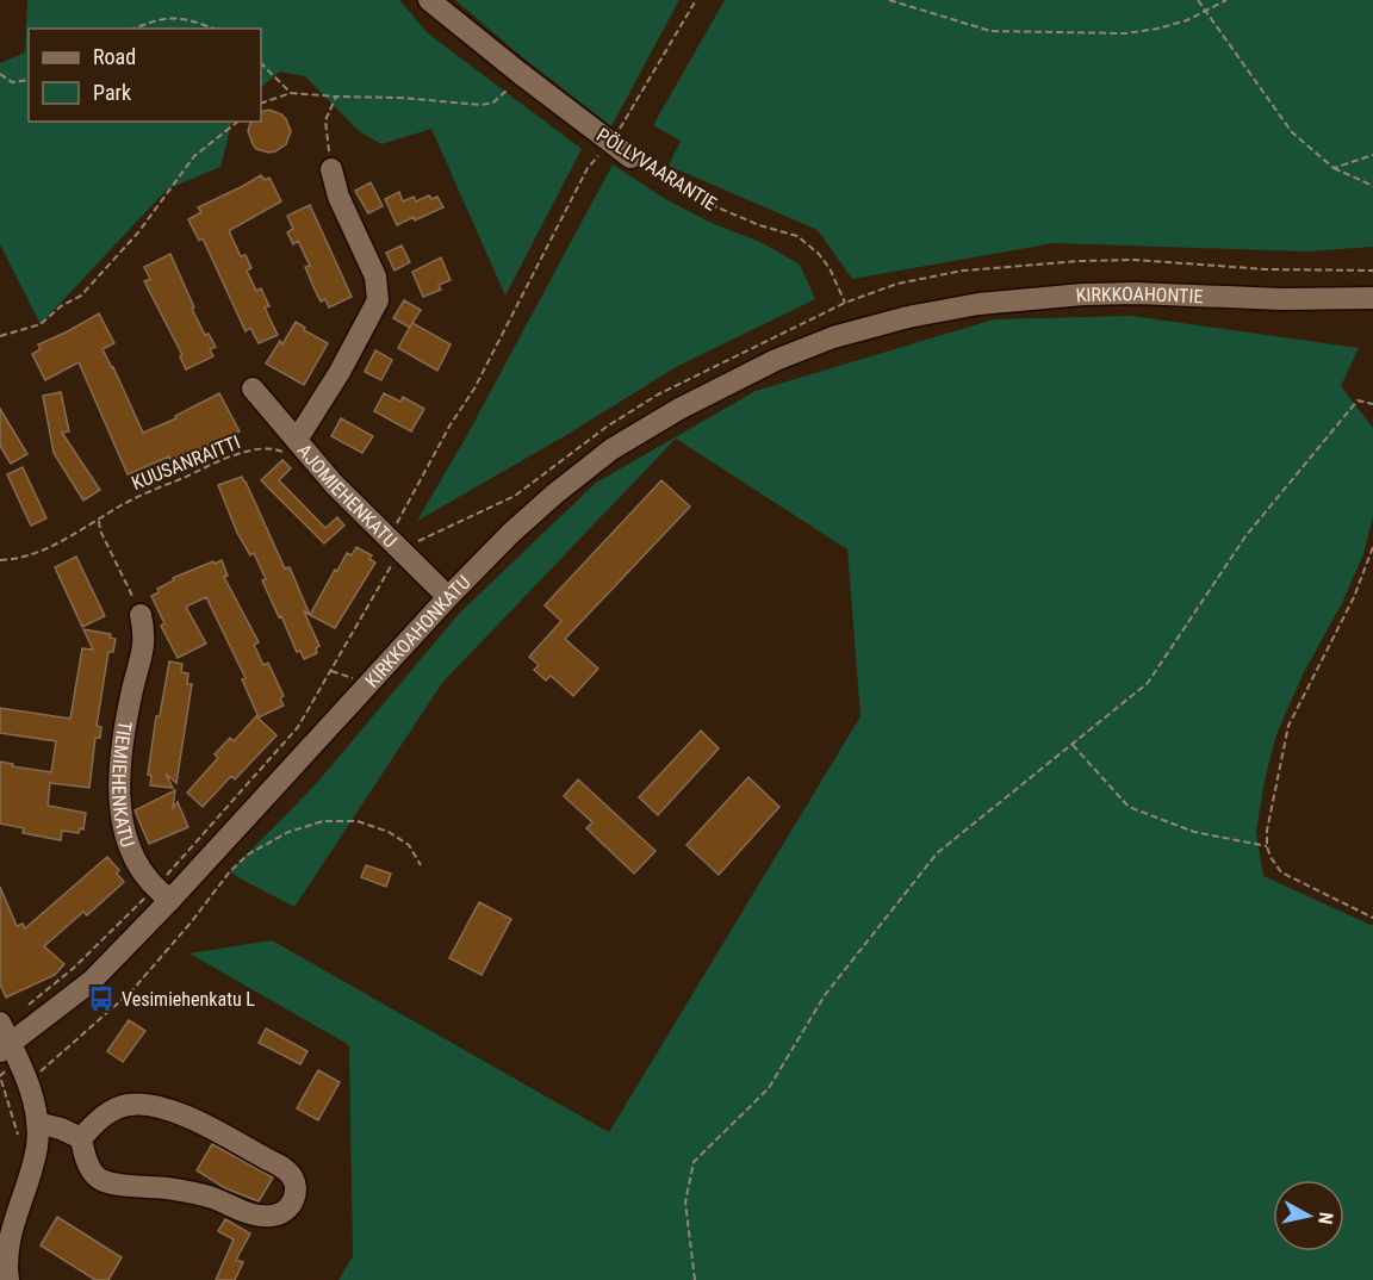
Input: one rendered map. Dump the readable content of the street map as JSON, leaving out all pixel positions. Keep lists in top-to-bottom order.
{
  "streets": {
    "street": [
      "PÖLLYVAARANTIE",
      "KIRKKOAHONTIE",
      "AJOMIEHENKATU",
      "KIRKKOAHONKATU",
      "TIEMIEHENKATU"
    ],
    "path": ["KUUSANRAITTI"]
  },
  "crossings": [
    ["KIRKKOAHONTIE", "KIRKKOAHONKATU"],
    ["KUUSANRAITTI", "AJOMIEHENKATU"],
    ["AJOMIEHENKATU", "KIRKKOAHONKATU"],
    ["KIRKKOAHONKATU", "TIEMIEHENKATU"]
  ],
  "places": {
    "bus stop": ["Vesimiehenkatu L"]
  },
  "legend": ["Road", "Park"],
  "north": "right"
}
